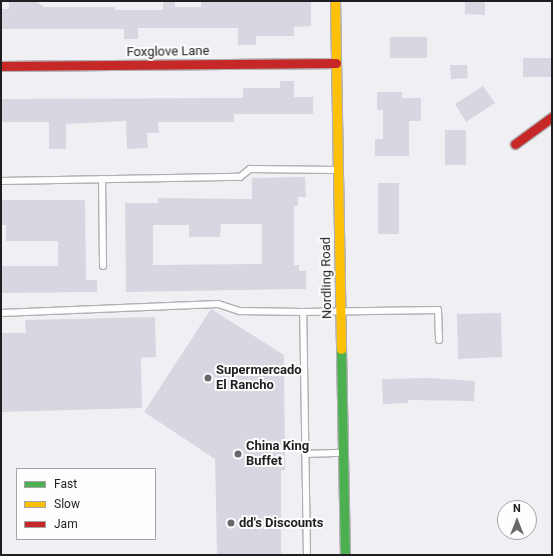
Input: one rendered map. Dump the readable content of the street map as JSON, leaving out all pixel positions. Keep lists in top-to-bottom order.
{
  "streets": {
    "street": ["Foxglove Lane", "Nordling Road"]
  },
  "crossings": [
    ["Foxglove Lane", "Nordling Road"]
  ],
  "places": ["Supermercado El Rancho", "China King Buffet", "dd's Discounts"],
  "legend": ["Fast", "Slow", "Jam"],
  "north": "top"
}
